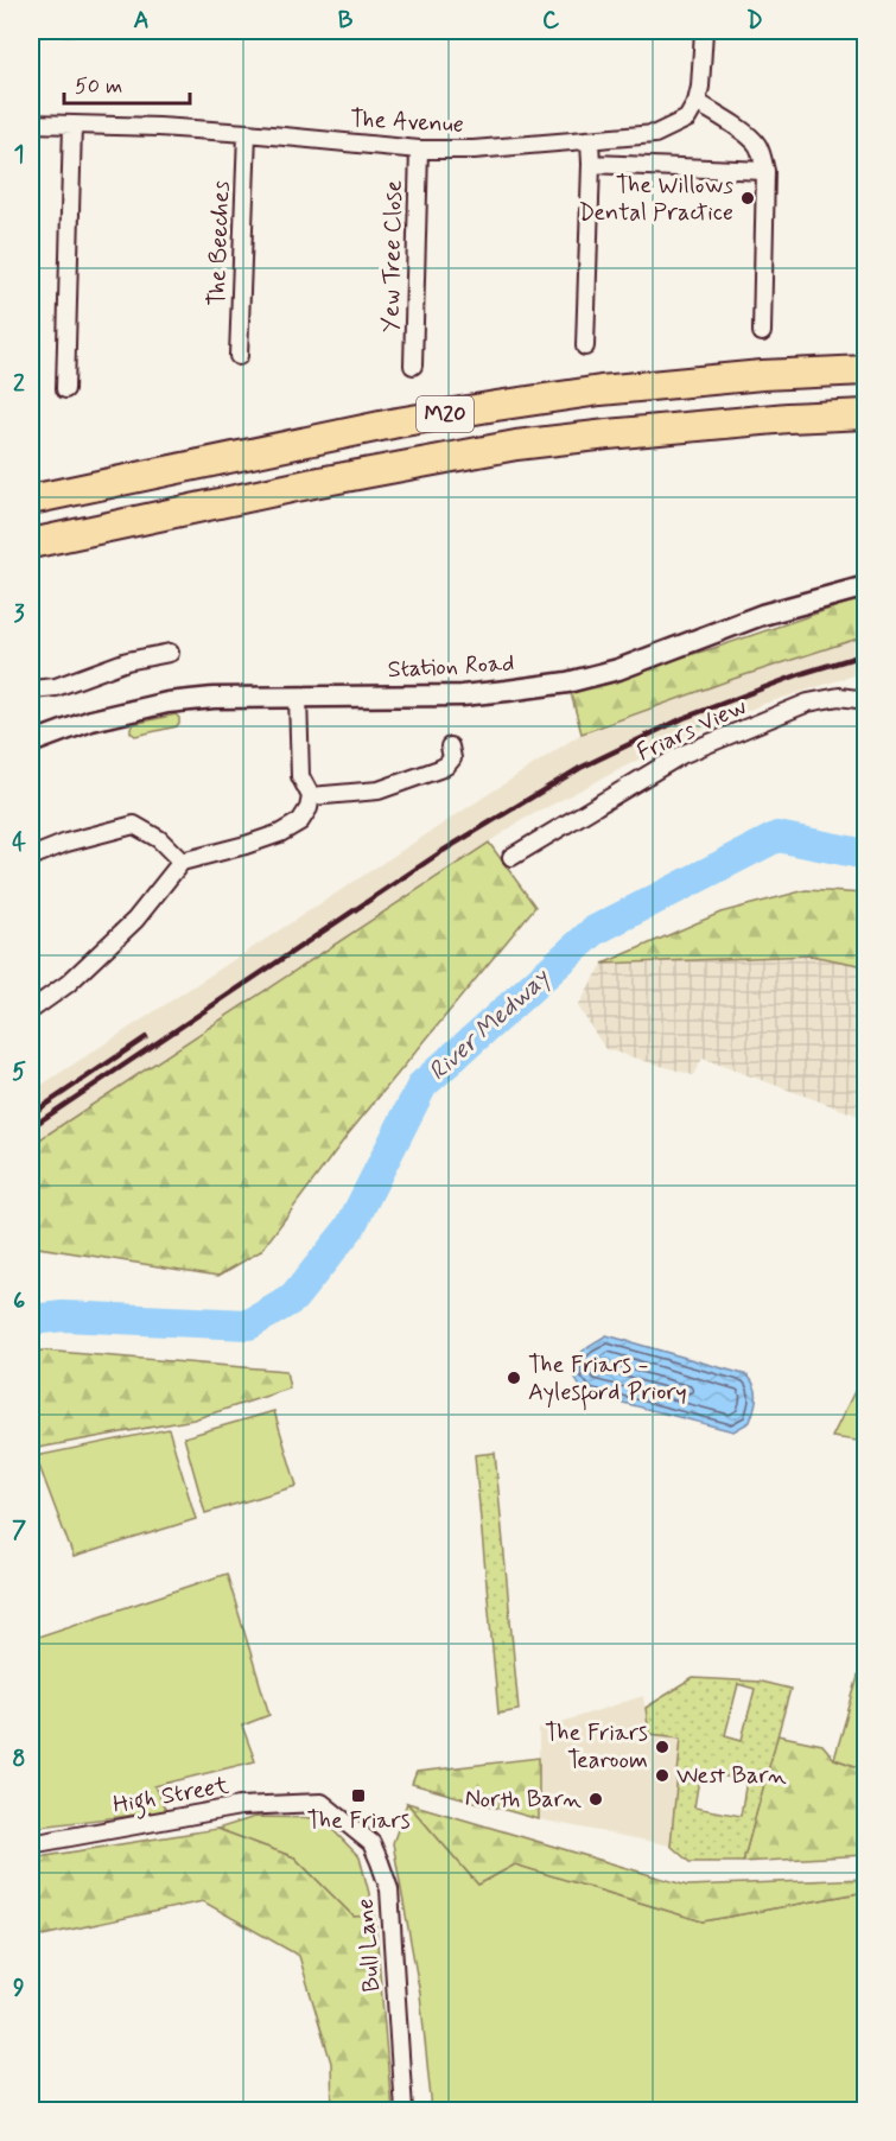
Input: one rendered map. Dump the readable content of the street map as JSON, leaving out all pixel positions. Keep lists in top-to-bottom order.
{
  "streets": {
    "highway": ["M20"],
    "street": [
      "The Avenue",
      "The Beeches",
      "Yew Tree Close",
      "Station Road",
      "Friars View",
      "High Street",
      "Bull Lane"
    ]
  },
  "crossings": [
    ["The Avenue", "The Beeches"],
    ["The Avenue", "Yew Tree Close"],
    ["High Street", "Bull Lane"]
  ],
  "water": ["River Medway"],
  "places": {
    "other": [
      "The Willows Dental Practice",
      "The Friars - Aylesford Priory",
      "The Friars Tearoom",
      "West Barn",
      "North Barn"
    ],
    "transit": ["The Friars"]
  },
  "scale_bar": "50 m",
  "grid": {
    "columns": [
      "A",
      "B",
      "C",
      "D"
    ],
    "rows": [
      "1",
      "2",
      "3",
      "4",
      "5",
      "6",
      "7",
      "8",
      "9"
    ]
  }
}
